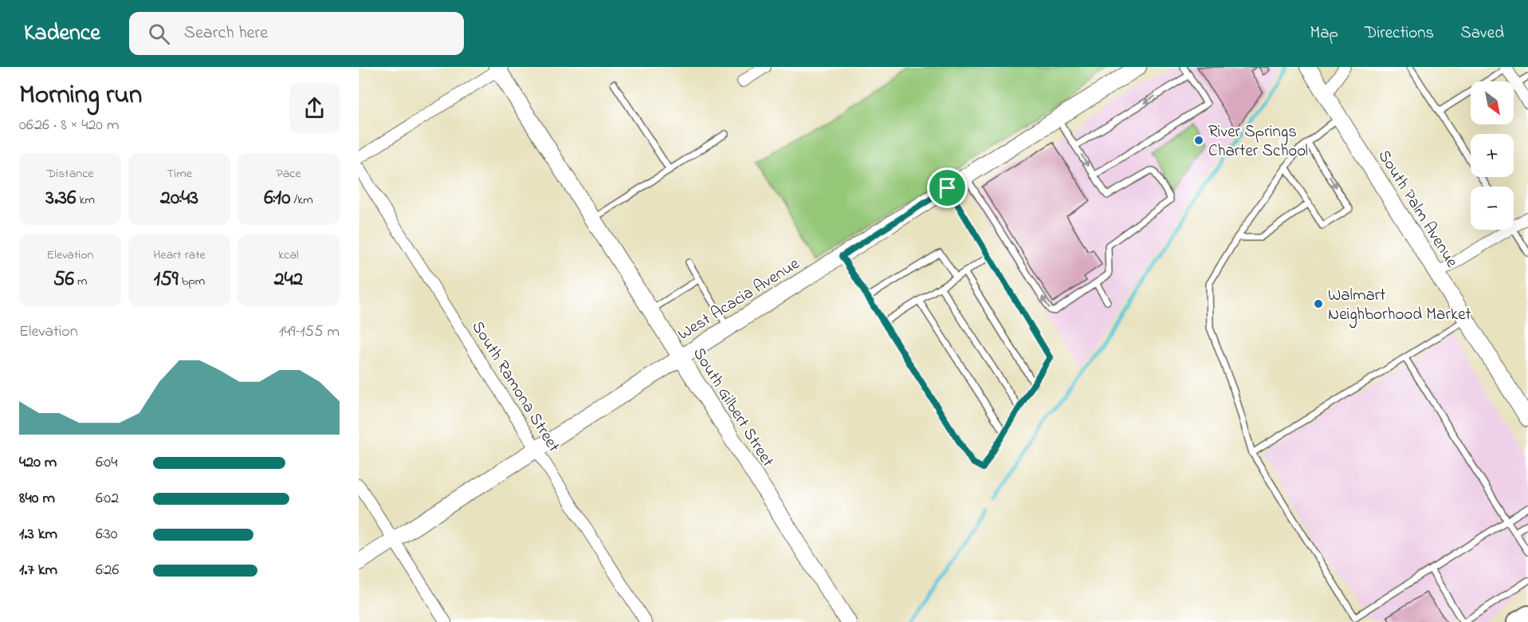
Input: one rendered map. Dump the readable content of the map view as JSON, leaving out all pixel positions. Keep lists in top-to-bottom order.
{
  "streets": {
    "street": [
      "South Palm Avenue",
      "West Acacia Avenue",
      "South Ramona Street",
      "South Gilbert Street"
    ]
  },
  "crossings": [
    ["West Acacia Avenue", "South Ramona Street"],
    ["West Acacia Avenue", "South Gilbert Street"]
  ],
  "places": ["River Springs Charter School", "Walmart Neighborhood Market"],
  "north": "bottom right",
  "page": {
    "header": "Kadence",
    "search": "Search here",
    "nav": ["Map", "Directions", "Saved"],
    "heading": ["Morning run", "06:26 · 8 × 420 m"],
    "map_buttons": ["+", "−"],
    "stats": [
      ["Distance", "3.36 km"],
      ["Time", "20:43"],
      ["Pace", "6:10 /km"],
      ["Elevation", "56 m"],
      ["Heart rate", "159 bpm"],
      ["kcal", "242"]
    ],
    "chart": ["Elevation", "149–155 m"],
    "list": [
      {
        "name": "420 m",
        "note": "6:04"
      },
      {
        "name": "840 m",
        "note": "6:02"
      },
      {
        "name": "1.3 km",
        "note": "6:30"
      },
      {
        "name": "1.7 km",
        "note": "6:26"
      }
    ]
  }
}
